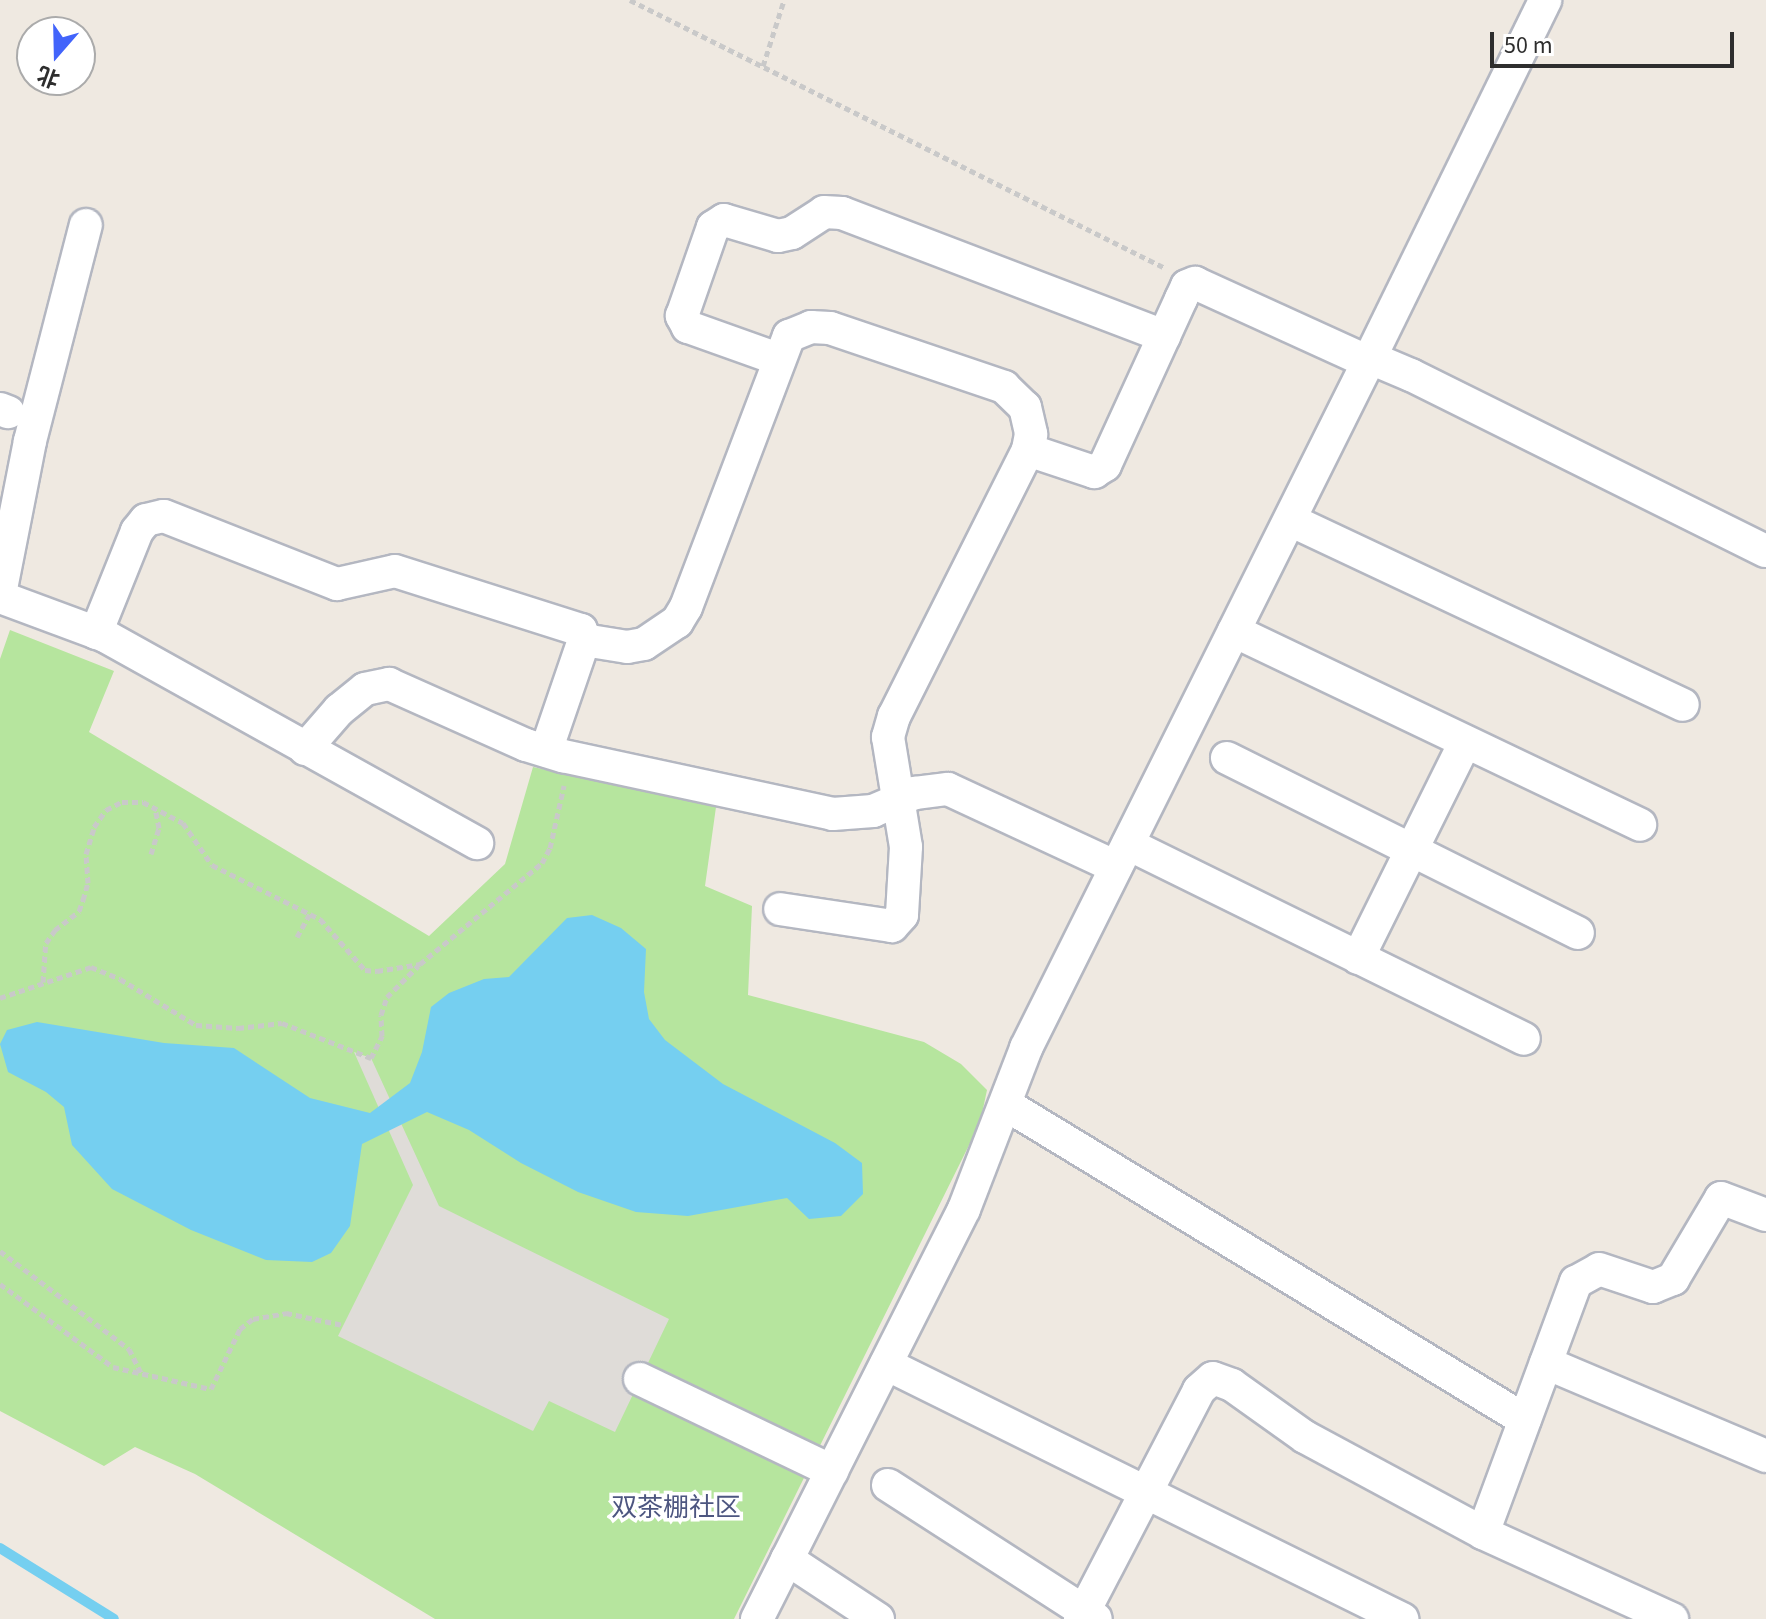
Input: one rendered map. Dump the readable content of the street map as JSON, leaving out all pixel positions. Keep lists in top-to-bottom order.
{
  "districts": ["双茶棚社区"],
  "scale_bar": "50 m",
  "north": "bottom"
}
